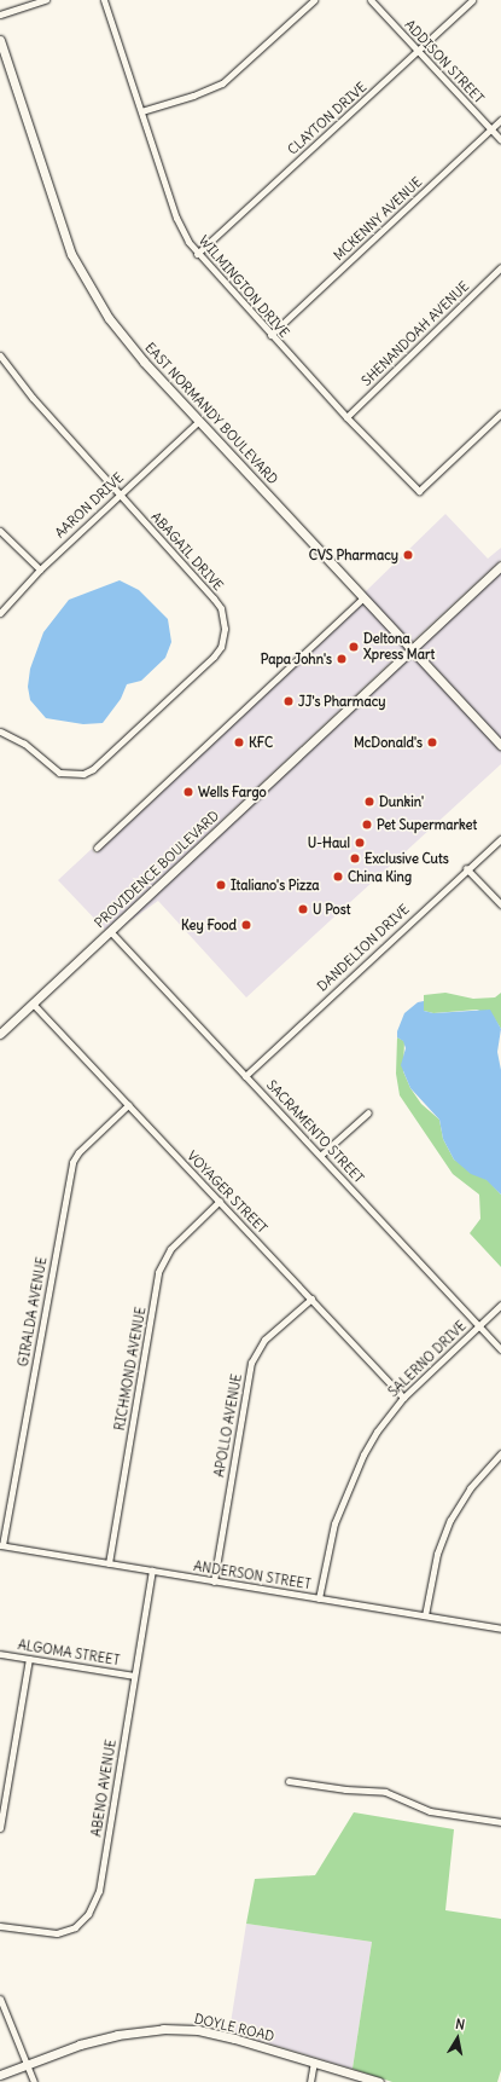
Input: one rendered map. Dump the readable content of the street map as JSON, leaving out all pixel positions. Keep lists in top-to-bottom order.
{
  "streets": {
    "main road": ["EAST NORMANDY BOULEVARD", "PROVIDENCE BOULEVARD", "DOYLE ROAD"],
    "street": [
      "ADDISON STREET",
      "CLAYTON DRIVE",
      "MCKENNY AVENUE",
      "WILMINGTON DRIVE",
      "SHENANDOAH AVENUE",
      "AARON DRIVE",
      "ABAGAIL DRIVE",
      "DANDELION DRIVE",
      "SACRAMENTO STREET",
      "VOYAGER STREET",
      "GIRALDA AVENUE",
      "SALERNO DRIVE",
      "RICHMOND AVENUE",
      "APOLLO AVENUE",
      "ANDERSON STREET",
      "ALGOMA STREET",
      "ABENO AVENUE"
    ]
  },
  "crossings": [
    ["ADDISON STREET", "CLAYTON DRIVE"],
    ["ADDISON STREET", "MCKENNY AVENUE"],
    ["CLAYTON DRIVE", "WILMINGTON DRIVE"],
    ["MCKENNY AVENUE", "WILMINGTON DRIVE"],
    ["WILMINGTON DRIVE", "SHENANDOAH AVENUE"],
    ["EAST NORMANDY BOULEVARD", "AARON DRIVE"],
    ["EAST NORMANDY BOULEVARD", "PROVIDENCE BOULEVARD"],
    ["AARON DRIVE", "ABAGAIL DRIVE"],
    ["PROVIDENCE BOULEVARD", "SACRAMENTO STREET"],
    ["PROVIDENCE BOULEVARD", "VOYAGER STREET"],
    ["DANDELION DRIVE", "SACRAMENTO STREET"],
    ["SACRAMENTO STREET", "SALERNO DRIVE"],
    ["VOYAGER STREET", "GIRALDA AVENUE"],
    ["VOYAGER STREET", "SALERNO DRIVE"],
    ["VOYAGER STREET", "RICHMOND AVENUE"],
    ["VOYAGER STREET", "APOLLO AVENUE"],
    ["GIRALDA AVENUE", "ANDERSON STREET"],
    ["SALERNO DRIVE", "ANDERSON STREET"],
    ["RICHMOND AVENUE", "ANDERSON STREET"],
    ["APOLLO AVENUE", "ANDERSON STREET"],
    ["ANDERSON STREET", "ABENO AVENUE"],
    ["ALGOMA STREET", "ABENO AVENUE"]
  ],
  "places": [
    "CVS Pharmacy",
    "Deltona Xpress Mart",
    "Papa John's",
    "JJ's Pharmacy",
    "KFC",
    "McDonald's",
    "Wells Fargo",
    "Dunkin'",
    "Pet Supermarket",
    "U-Haul",
    "Exclusive Cuts",
    "China King",
    "Italiano's Pizza",
    "U Post",
    "Key Food"
  ],
  "north": "top"
}
